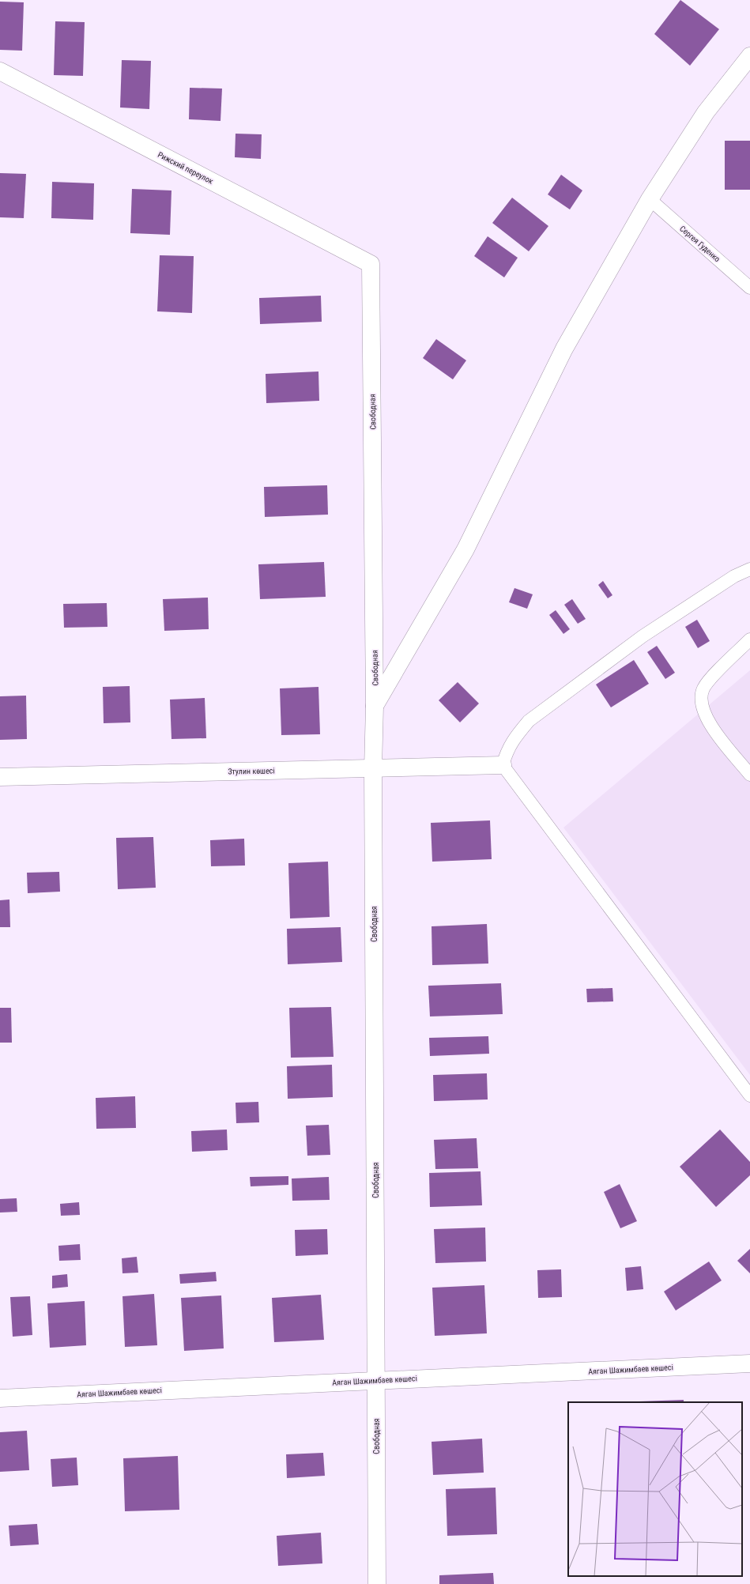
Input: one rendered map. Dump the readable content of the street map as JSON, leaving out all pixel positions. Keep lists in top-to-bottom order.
{
  "streets": {
    "street": [
      "Рижский переулок",
      "Свободная",
      "Зтулин көшесі",
      "Аяган Шажимбаев көшесі"
    ],
    "lane": ["Сергея Гуденко"]
  },
  "crossings": [
    ["Рижский переулок", "Свободная"],
    ["Свободная", "Зтулин көшесі"],
    ["Свободная", "Аяган Шажимбаев көшесі"]
  ]
}
